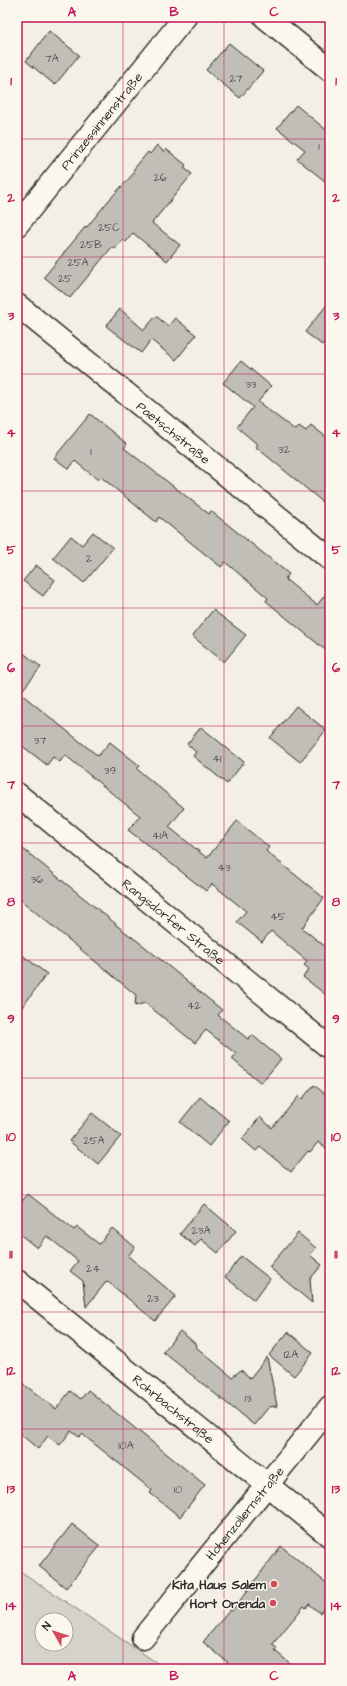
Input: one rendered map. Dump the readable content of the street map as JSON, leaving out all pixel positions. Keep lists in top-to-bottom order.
{
  "streets": {
    "street": [
      "Prinzessinnenstraße",
      "Paetschstraße",
      "Rangsdorfer Straße",
      "Rohrbachstraße",
      "Hohenzollernstraße"
    ]
  },
  "crossings": [
    ["Rohrbachstraße", "Hohenzollernstraße"]
  ],
  "places": ["Kita Haus Salem", "Hort Orenda"],
  "house_numbers": [
    "7A",
    "27",
    "1",
    "26",
    "25C",
    "25B",
    "25A",
    "25",
    "33",
    "32",
    "1",
    "2",
    "37",
    "41",
    "39",
    "41A",
    "43",
    "36",
    "45",
    "42",
    "25A",
    "23A",
    "24",
    "23",
    "12A",
    "13",
    "10A",
    "10"
  ],
  "north": "top left",
  "grid": {
    "columns": ["A", "B", "C"],
    "rows": [
      "1",
      "2",
      "3",
      "4",
      "5",
      "6",
      "7",
      "8",
      "9",
      "10",
      "11",
      "12",
      "13",
      "14"
    ]
  }
}
